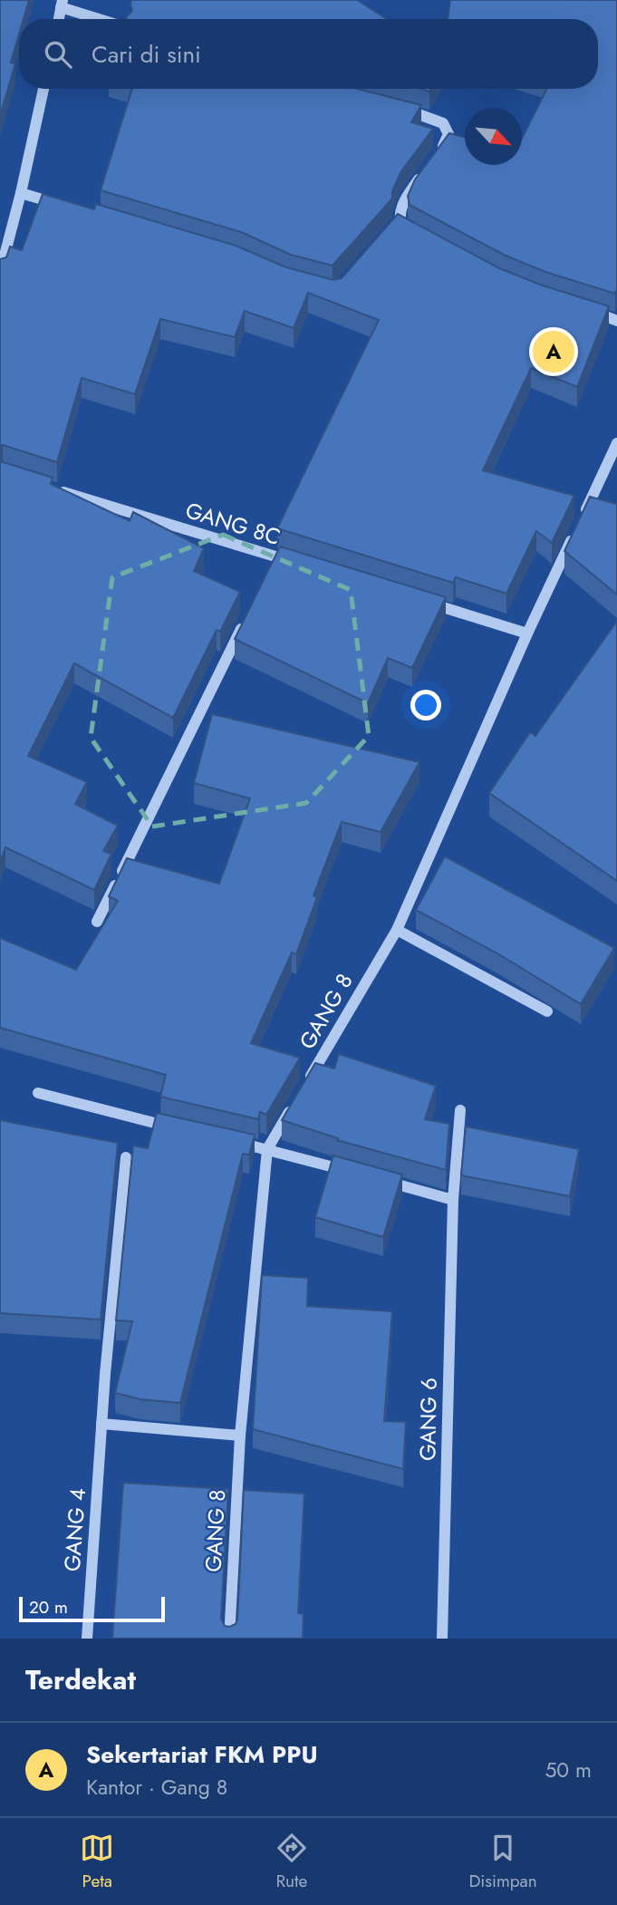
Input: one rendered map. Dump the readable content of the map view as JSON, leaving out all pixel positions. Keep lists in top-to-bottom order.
{
  "streets": {
    "street": [
      "GANG 8C",
      "GANG 8",
      "GANG 6",
      "GANG 4"
    ]
  },
  "scale_bar": "20 m",
  "north": "bottom right",
  "page": {
    "search": "Cari di sini",
    "pins": "A",
    "scale": "20 m",
    "heading": "Terdekat",
    "list": [
      {
        "mark": "A",
        "name": "Sekertariat FKM PPU",
        "note": "Kantor · Gang 8",
        "value": "50 m"
      }
    ],
    "nav": ["Peta", "Rute", "Disimpan"]
  }
}
